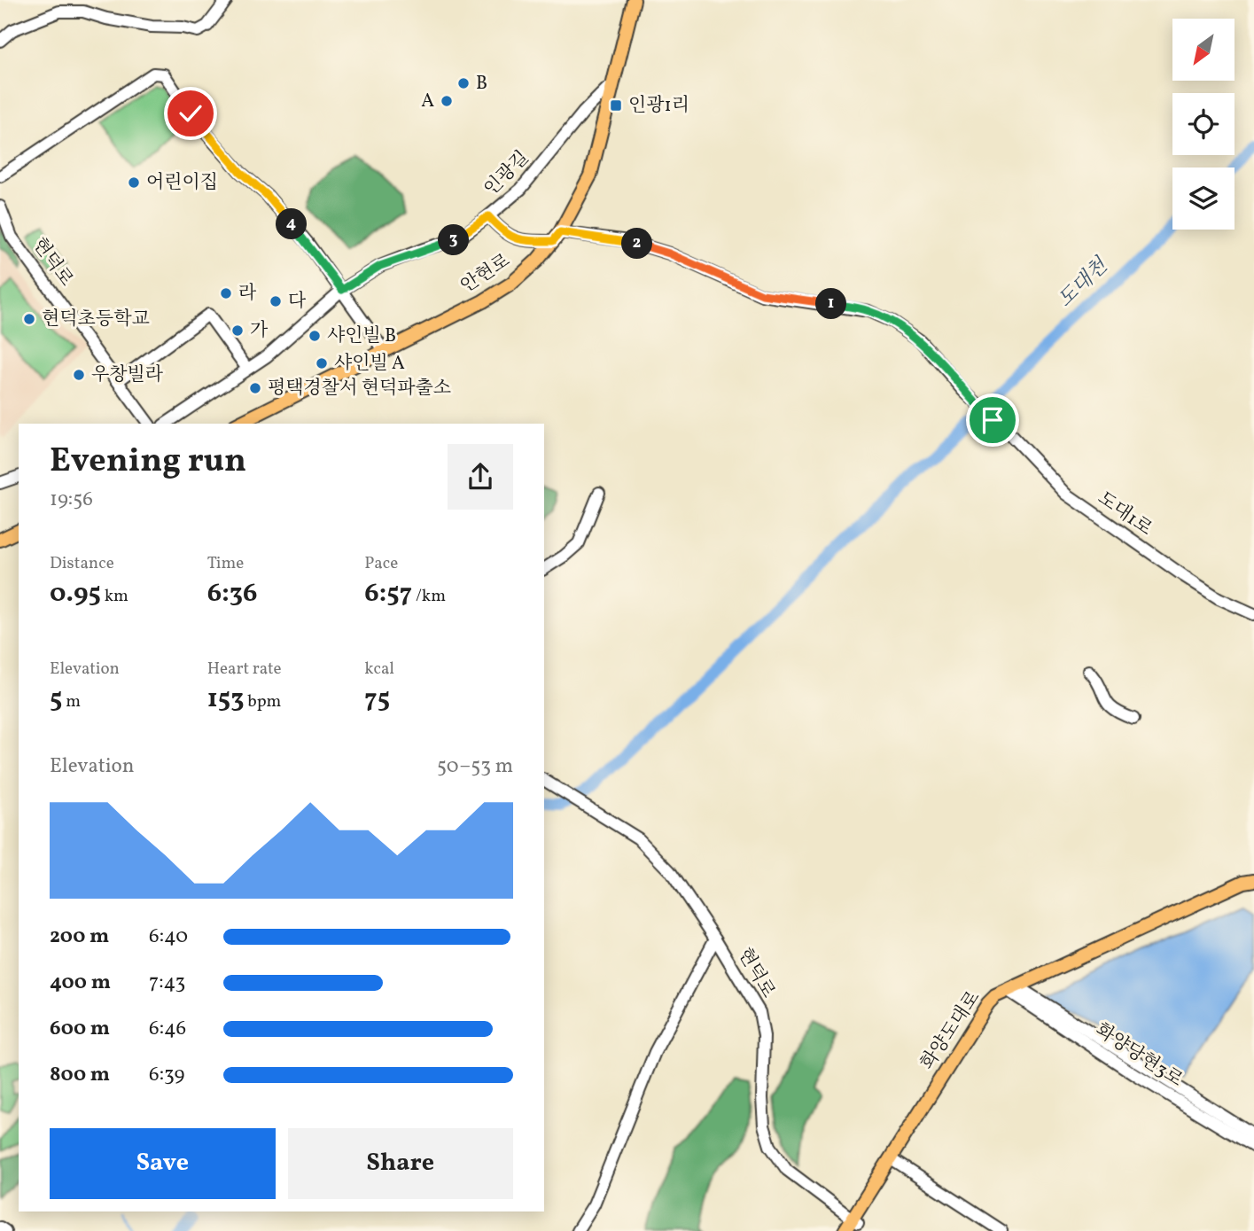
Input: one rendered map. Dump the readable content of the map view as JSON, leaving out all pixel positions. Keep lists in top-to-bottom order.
{
  "streets": {
    "main road": ["안현로", "화양도대로"],
    "street": [
      "인광길",
      "현덕로",
      "도대1로",
      "화양당현3로"
    ]
  },
  "crossings": [
    ["인광길", "안현로"],
    ["현덕로", "화양도대로"],
    ["안현로", "도대1로"],
    ["화양도대로", "화양당현3로"]
  ],
  "water": ["도대천"],
  "places": {
    "other": [
      "B",
      "A",
      "어린이집",
      "라",
      "다",
      "현덕초등학교",
      "가",
      "샤인빌 B",
      "샤인빌 A",
      "우창빌라",
      "평택경찰서 현덕파출소"
    ],
    "transit": ["인광1리"]
  },
  "north": "bottom left",
  "page": {
    "pins": [
      "4",
      "3",
      "2",
      "1"
    ],
    "heading": ["Evening run", "19:56"],
    "stats": [
      ["Distance", "0.95 km"],
      ["Time", "6:36"],
      ["Pace", "6:57 /km"],
      ["Elevation", "5 m"],
      ["Heart rate", "153 bpm"],
      ["kcal", "75"]
    ],
    "chart": ["Elevation", "50–53 m"],
    "list": [
      {
        "name": "200 m",
        "note": "6:40"
      },
      {
        "name": "400 m",
        "note": "7:43"
      },
      {
        "name": "600 m",
        "note": "6:46"
      },
      {
        "name": "800 m",
        "note": "6:39"
      }
    ],
    "buttons": ["Save", "Share"]
  }
}
